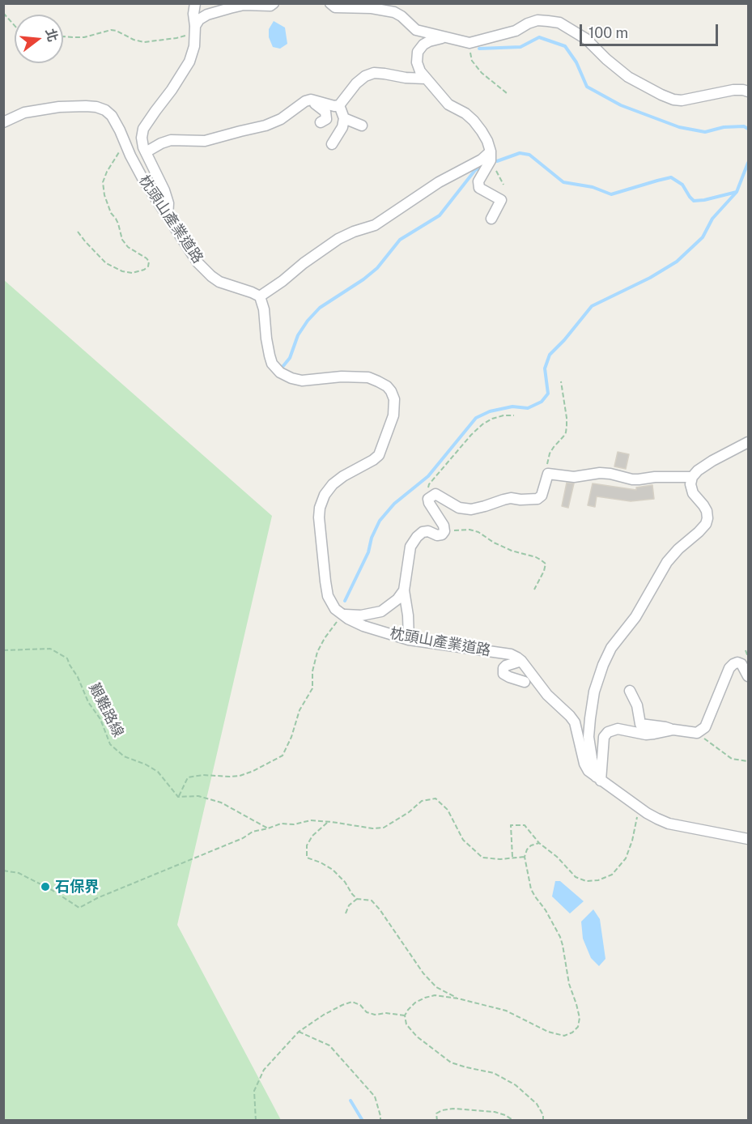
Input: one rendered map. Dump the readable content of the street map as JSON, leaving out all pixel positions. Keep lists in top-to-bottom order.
{
  "streets": {
    "street": ["枕頭山產業道路"],
    "path": ["艱難路線"]
  },
  "places": ["石保界"],
  "scale_bar": "100 m",
  "north": "right"
}
